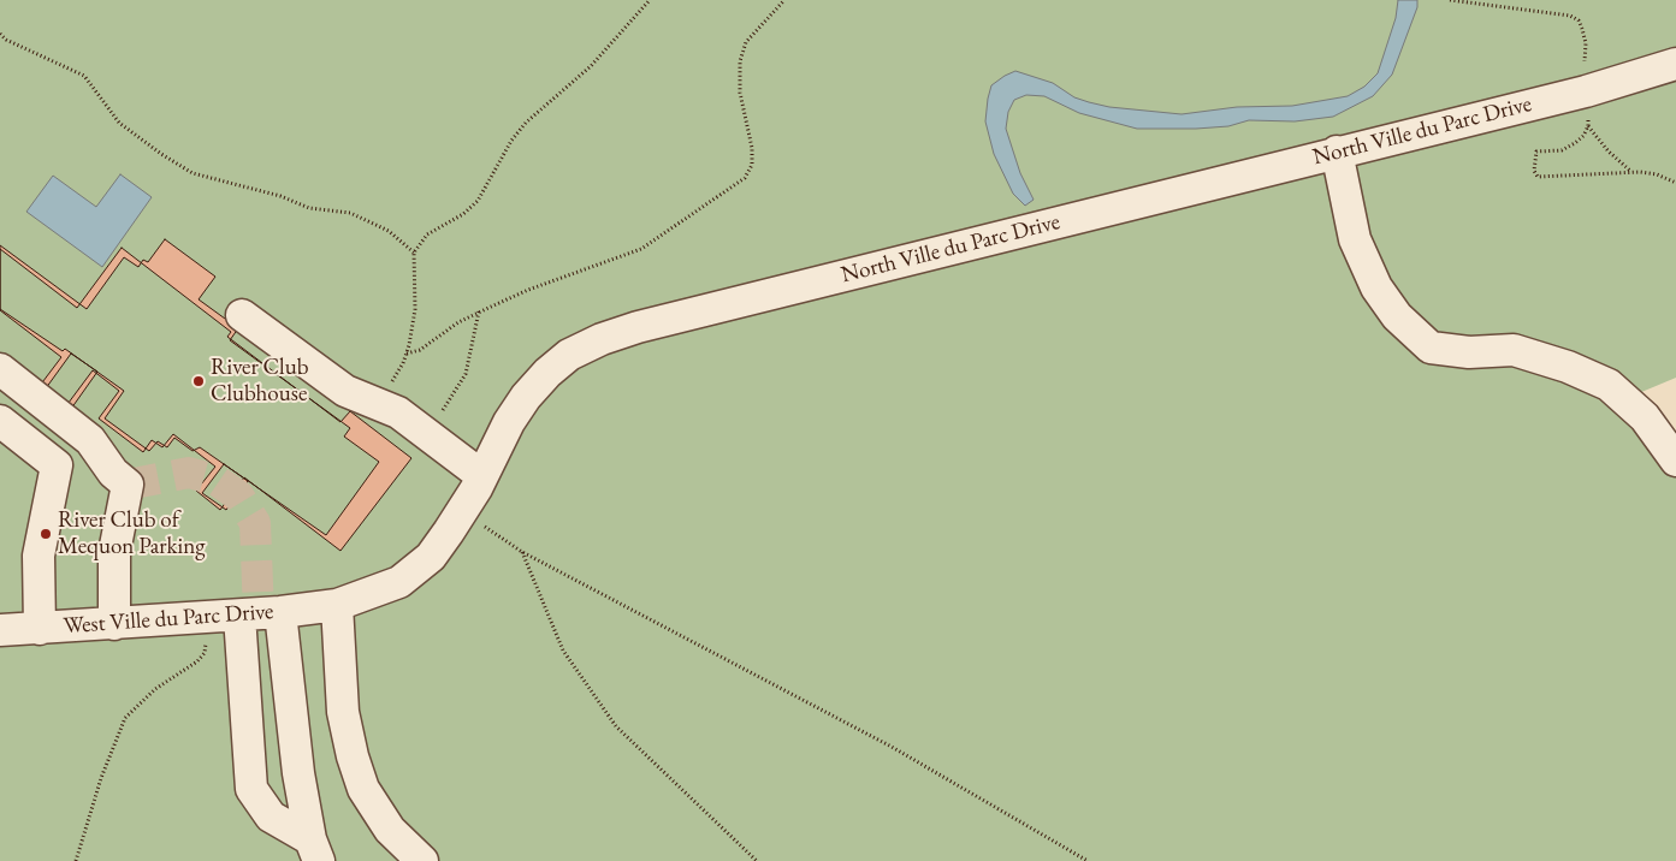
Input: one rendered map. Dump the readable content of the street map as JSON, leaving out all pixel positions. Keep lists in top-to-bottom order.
{
  "streets": {
    "street": ["North Ville du Parc Drive", "West Ville du Parc Drive"]
  },
  "crossings": [
    ["North Ville du Parc Drive", "West Ville du Parc Drive"]
  ],
  "places": ["River Club Clubhouse", "River Club of Mequon Parking"]
}
